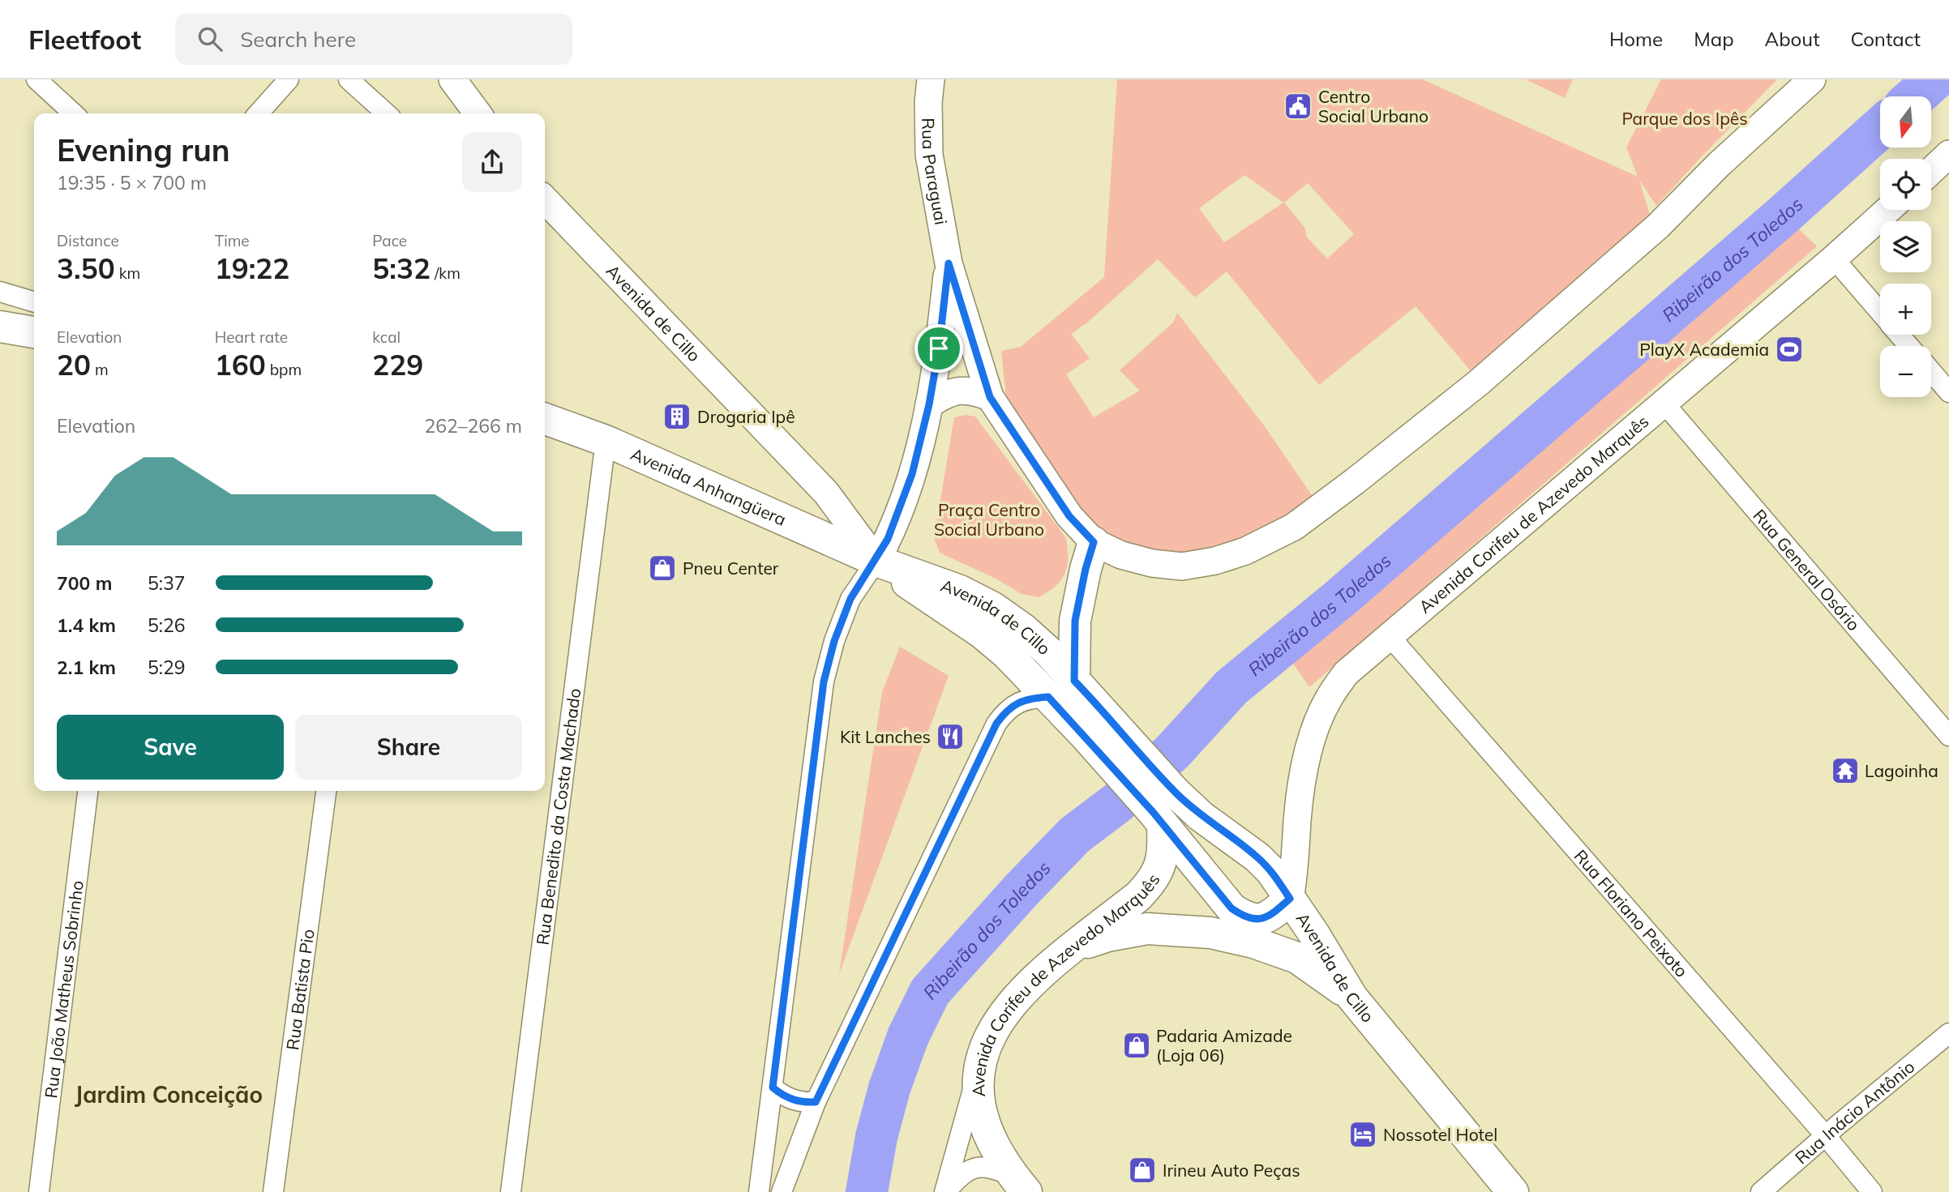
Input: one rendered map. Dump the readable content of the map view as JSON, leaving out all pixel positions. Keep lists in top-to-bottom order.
{
  "streets": {
    "main road": [
      "Rua Paraguai",
      "Avenida de Cillo",
      "Avenida Anhangüera",
      "Avenida Corifeu de Azevedo Marquês"
    ],
    "street": [
      "Rua General Osório",
      "Rua Benedito da Costa Machado",
      "Rua Floriano Peixoto",
      "Rua João Matheus Sobrinho",
      "Rua Batista Pio",
      "Rua Inácio Antônio"
    ]
  },
  "crossings": [
    ["Rua Paraguai", "Avenida de Cillo"],
    ["Rua Paraguai", "Avenida Anhangüera"],
    ["Avenida de Cillo", "Avenida Anhangüera"],
    ["Avenida de Cillo", "Avenida Corifeu de Azevedo Marquês"],
    ["Avenida Anhangüera", "Rua Benedito da Costa Machado"],
    ["Avenida Corifeu de Azevedo Marquês", "Rua General Osório"],
    ["Avenida Corifeu de Azevedo Marquês", "Rua Floriano Peixoto"],
    ["Rua Floriano Peixoto", "Rua Inácio Antônio"]
  ],
  "districts": ["Jardim Conceição"],
  "water": ["Ribeirão dos Toledos"],
  "parks": ["Parque dos Ipês", "Praça Centro Social Urbano"],
  "places": {
    "public building": ["Centro Social Urbano"],
    "sports": ["PlayX Academia"],
    "building": ["Drogaria Ipê"],
    "shop": ["Pneu Center", "Padaria Amizade (Loja 06)", "Irineu Auto Peças"],
    "restaurant": ["Kit Lanches"],
    "temple": ["Lagoinha"],
    "hotel": ["Nossotel Hotel"]
  },
  "north": "bottom",
  "page": {
    "header": "Fleetfoot",
    "search": "Search here",
    "nav": [
      "Home",
      "Map",
      "About",
      "Contact"
    ],
    "map_buttons": ["+", "−"],
    "heading": ["Evening run", "19:35 · 5 × 700 m"],
    "stats": [
      ["Distance", "3.50 km"],
      ["Time", "19:22"],
      ["Pace", "5:32 /km"],
      ["Elevation", "20 m"],
      ["Heart rate", "160 bpm"],
      ["kcal", "229"]
    ],
    "chart": ["Elevation", "262–266 m"],
    "list": [
      {
        "name": "700 m",
        "note": "5:37"
      },
      {
        "name": "1.4 km",
        "note": "5:26"
      },
      {
        "name": "2.1 km",
        "note": "5:29"
      }
    ],
    "buttons": ["Save", "Share"]
  }
}
